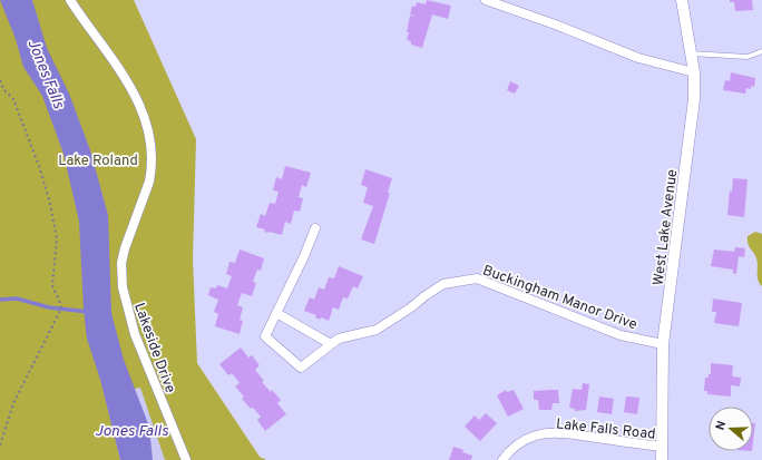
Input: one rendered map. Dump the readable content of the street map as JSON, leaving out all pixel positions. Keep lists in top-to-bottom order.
{
  "streets": {
    "street": [
      "West Lake Avenue",
      "Buckingham Manor Drive",
      "Lakeside Drive",
      "Lake Falls Road"
    ]
  },
  "crossings": [
    ["West Lake Avenue", "Buckingham Manor Drive"],
    ["West Lake Avenue", "Lake Falls Road"]
  ],
  "water": ["Jones Falls"],
  "parks": ["Lake Roland"],
  "north": "left"
}
